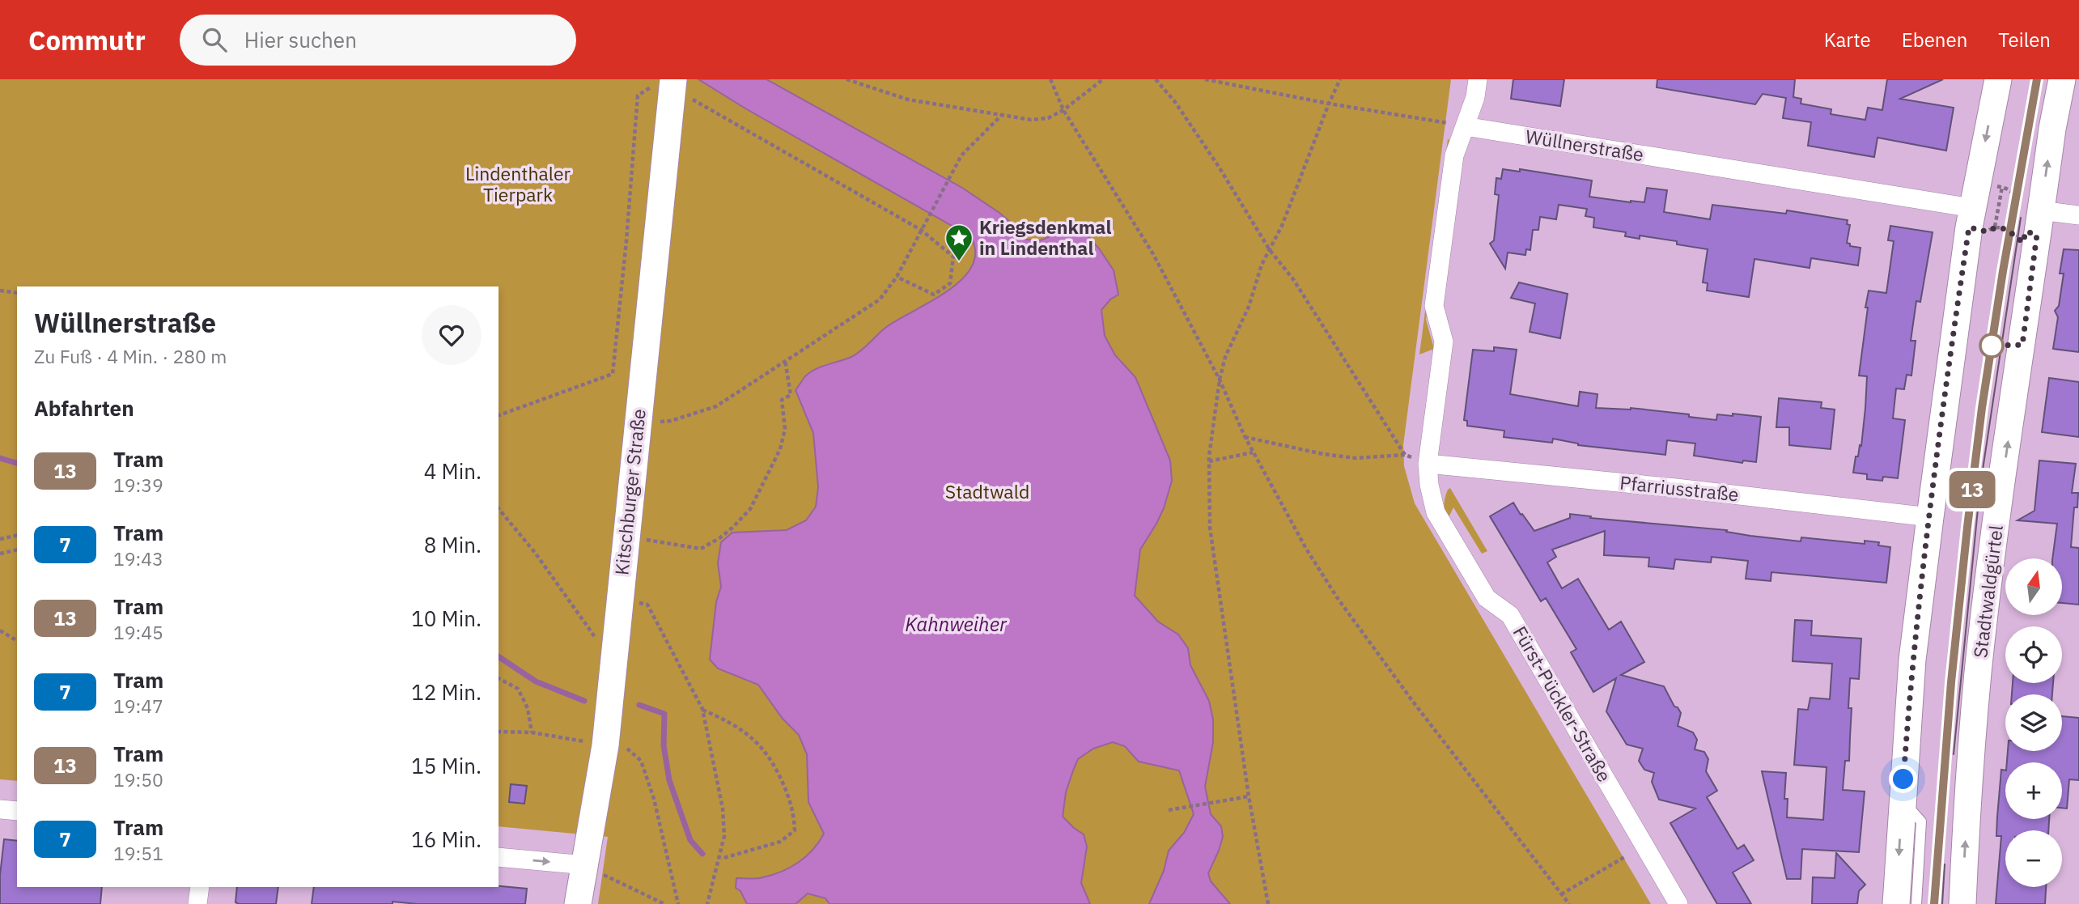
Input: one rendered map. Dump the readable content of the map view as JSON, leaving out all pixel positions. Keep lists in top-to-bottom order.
{
  "streets": {
    "main road": ["Kitschburger Straße", "Stadtwaldgürtel"],
    "street": ["Wüllnerstraße", "Pfarriusstraße", "Fürst-Pückler-Straße"]
  },
  "crossings": [
    ["Wüllnerstraße", "Fürst-Pückler-Straße"],
    ["Pfarriusstraße", "Fürst-Pückler-Straße"]
  ],
  "water": ["Kahnweiher"],
  "parks": ["Lindenthaler Tierpark", "Stadtwald"],
  "places": {
    "place": ["Kriegsdenkmal in Lindenthal"]
  },
  "lines": ["tram line 13"],
  "north": "top",
  "page": {
    "header": "Commutr",
    "search": "Hier suchen",
    "nav": ["Karte", "Ebenen", "Teilen"],
    "on_map": "13",
    "heading": [
      ["Wüllnerstraße", "Zu Fuß · 4 Min. · 280 m"],
      "Abfahrten"
    ],
    "list": [
      {
        "mark": "13",
        "name": "Tram",
        "note": "19:39",
        "value": "4 Min."
      },
      {
        "mark": "7",
        "name": "Tram",
        "note": "19:43",
        "value": "8 Min."
      },
      {
        "mark": "13",
        "name": "Tram",
        "note": "19:45",
        "value": "10 Min."
      },
      {
        "mark": "7",
        "name": "Tram",
        "note": "19:47",
        "value": "12 Min."
      },
      {
        "mark": "13",
        "name": "Tram",
        "note": "19:50",
        "value": "15 Min."
      },
      {
        "mark": "7",
        "name": "Tram",
        "note": "19:51",
        "value": "16 Min."
      }
    ],
    "map_buttons": ["+", "−"]
  }
}
